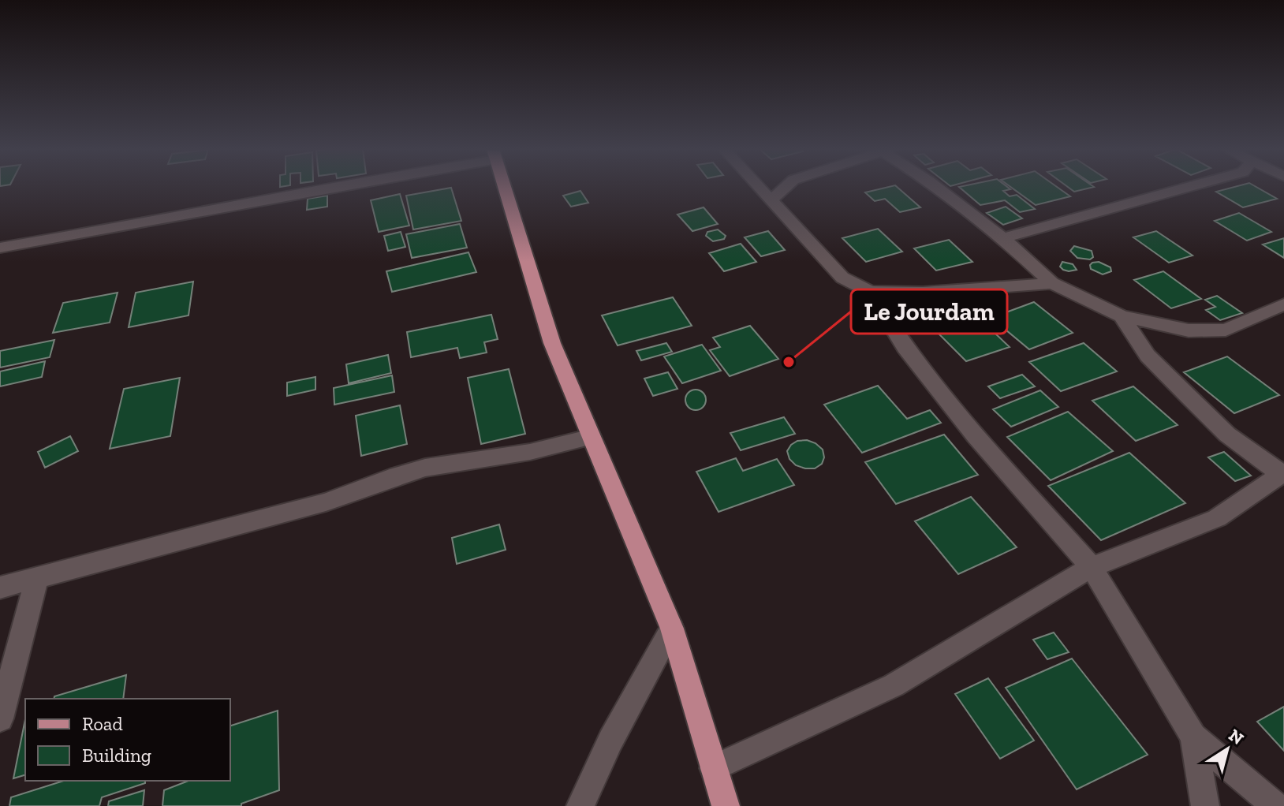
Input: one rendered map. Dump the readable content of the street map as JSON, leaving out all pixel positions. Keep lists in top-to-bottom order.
{
  "places": ["Le Jourdam"],
  "legend": ["Road", "Building"],
  "north": "top right"
}
